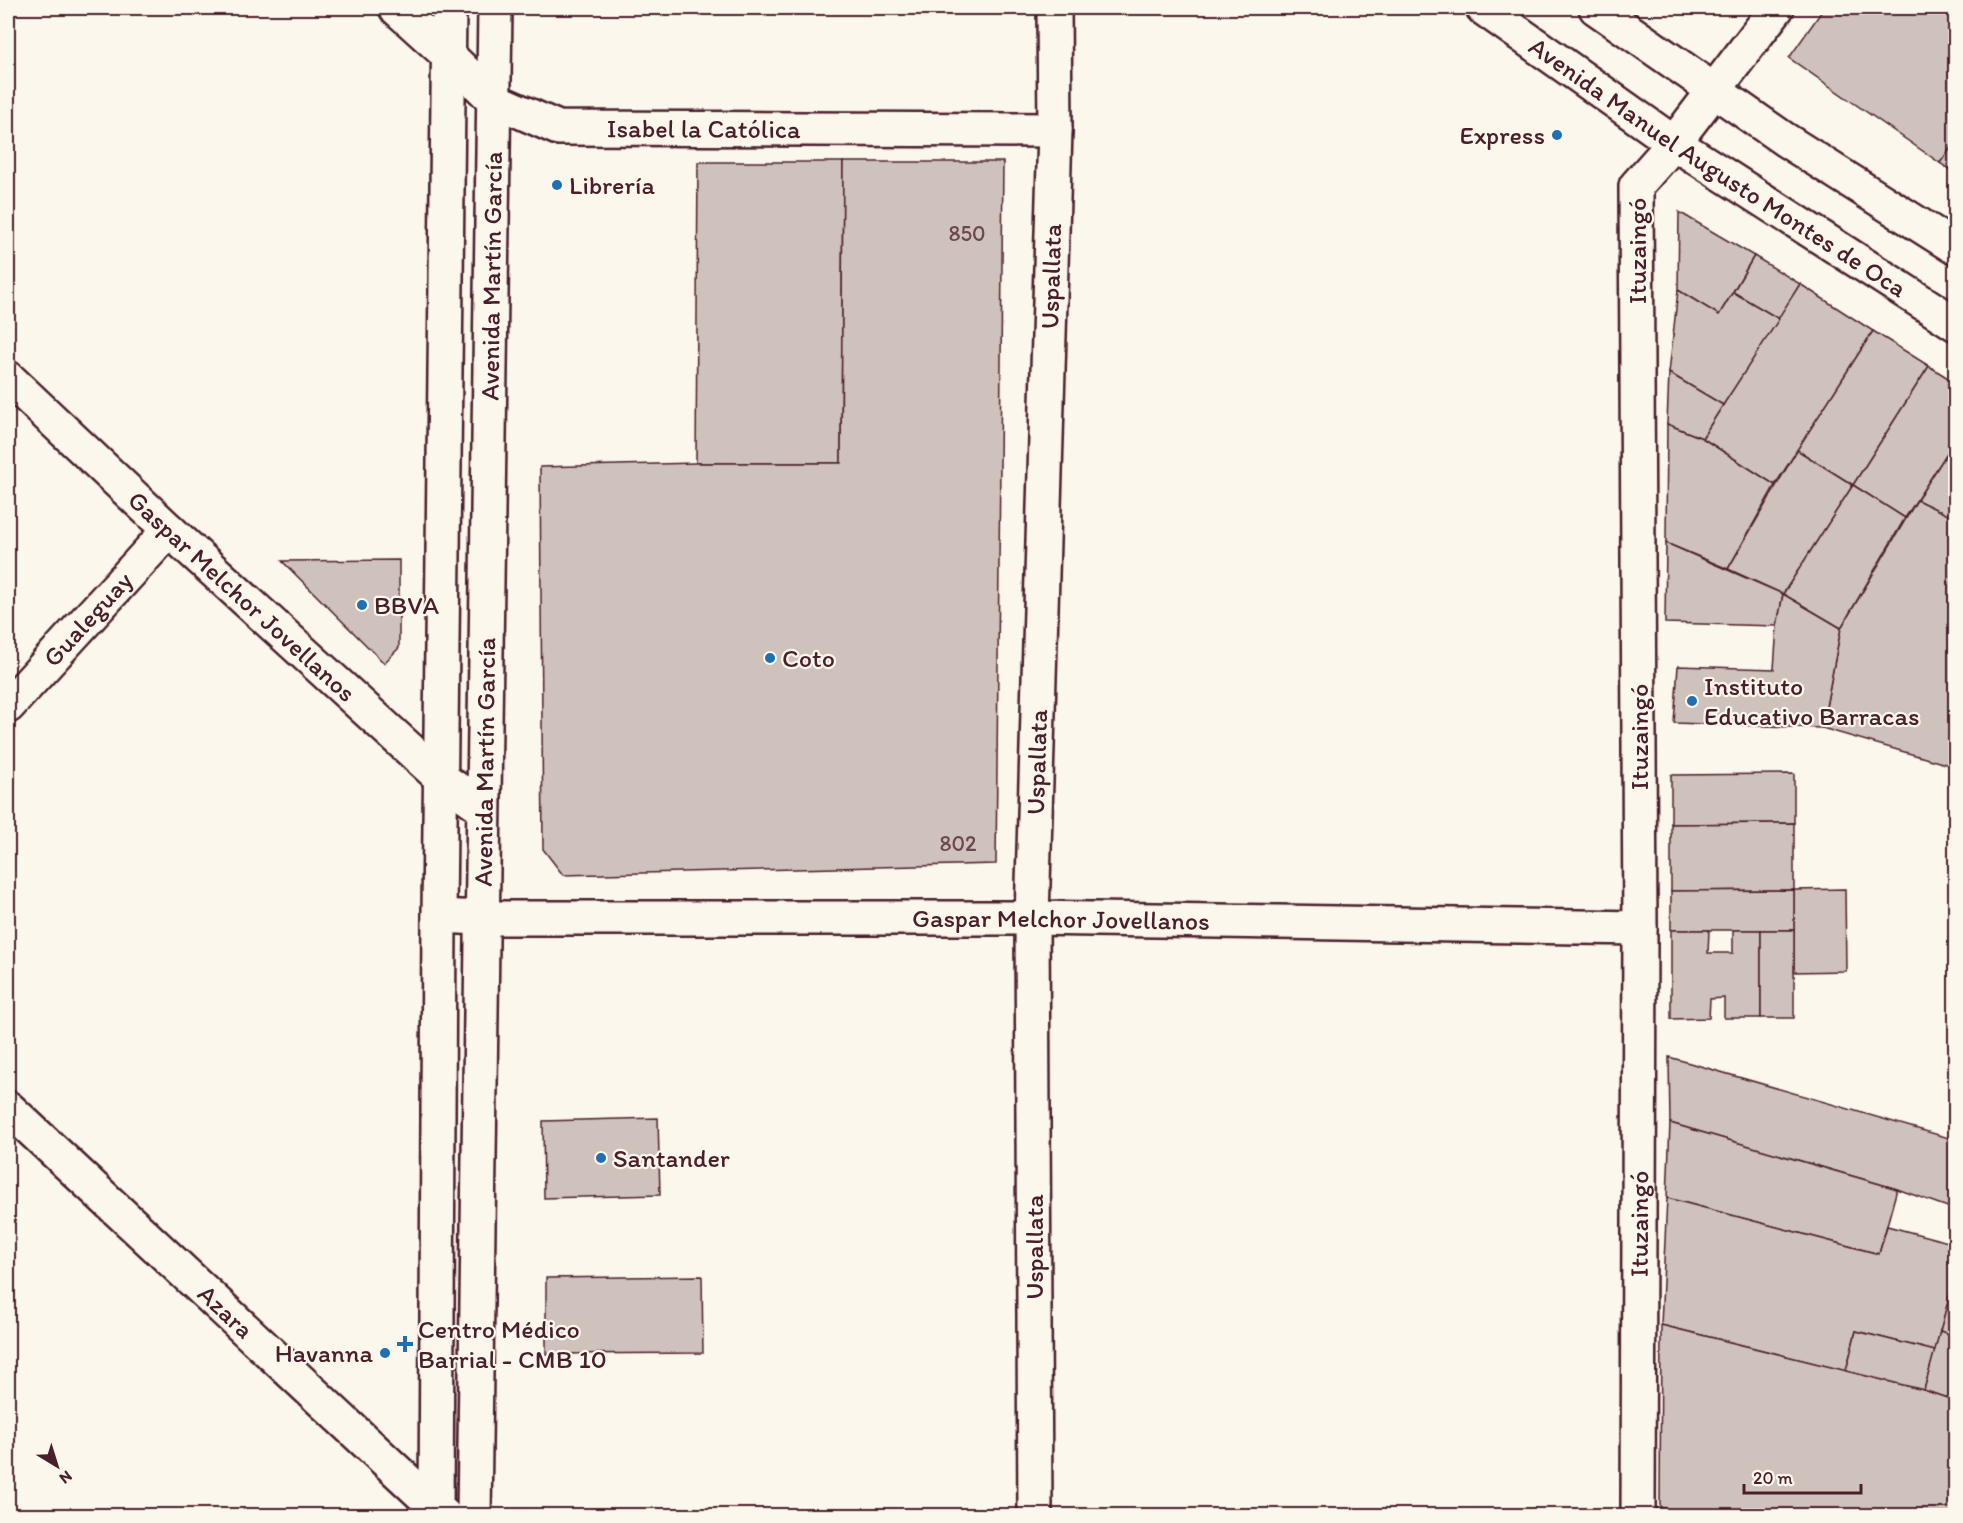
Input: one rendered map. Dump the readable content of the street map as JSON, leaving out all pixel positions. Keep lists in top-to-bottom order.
{
  "streets": {
    "street": [
      "Isabel la Católica",
      "Avenida Manuel Augusto Montes de Oca",
      "Ituzaingó",
      "Avenida Martín García",
      "Uspallata",
      "Gaspar Melchor Jovellanos",
      "Gualeguay",
      "Azara"
    ]
  },
  "crossings": [
    ["Isabel la Católica", "Avenida Martín García"],
    ["Isabel la Católica", "Uspallata"],
    ["Avenida Manuel Augusto Montes de Oca", "Ituzaingó"],
    ["Ituzaingó", "Gaspar Melchor Jovellanos"],
    ["Avenida Martín García", "Gaspar Melchor Jovellanos"],
    ["Avenida Martín García", "Azara"],
    ["Uspallata", "Gaspar Melchor Jovellanos"],
    ["Gaspar Melchor Jovellanos", "Gualeguay"]
  ],
  "places": {
    "other": [
      "Express",
      "Librería",
      "BBVA",
      "Coto",
      "Instituto Educativo Barracas",
      "Santander",
      "Havanna"
    ],
    "health": ["Centro Médico Barrial - CMB 10"]
  },
  "house_numbers": ["850", "802"],
  "scale_bar": "20 m",
  "north": "bottom right"
}
